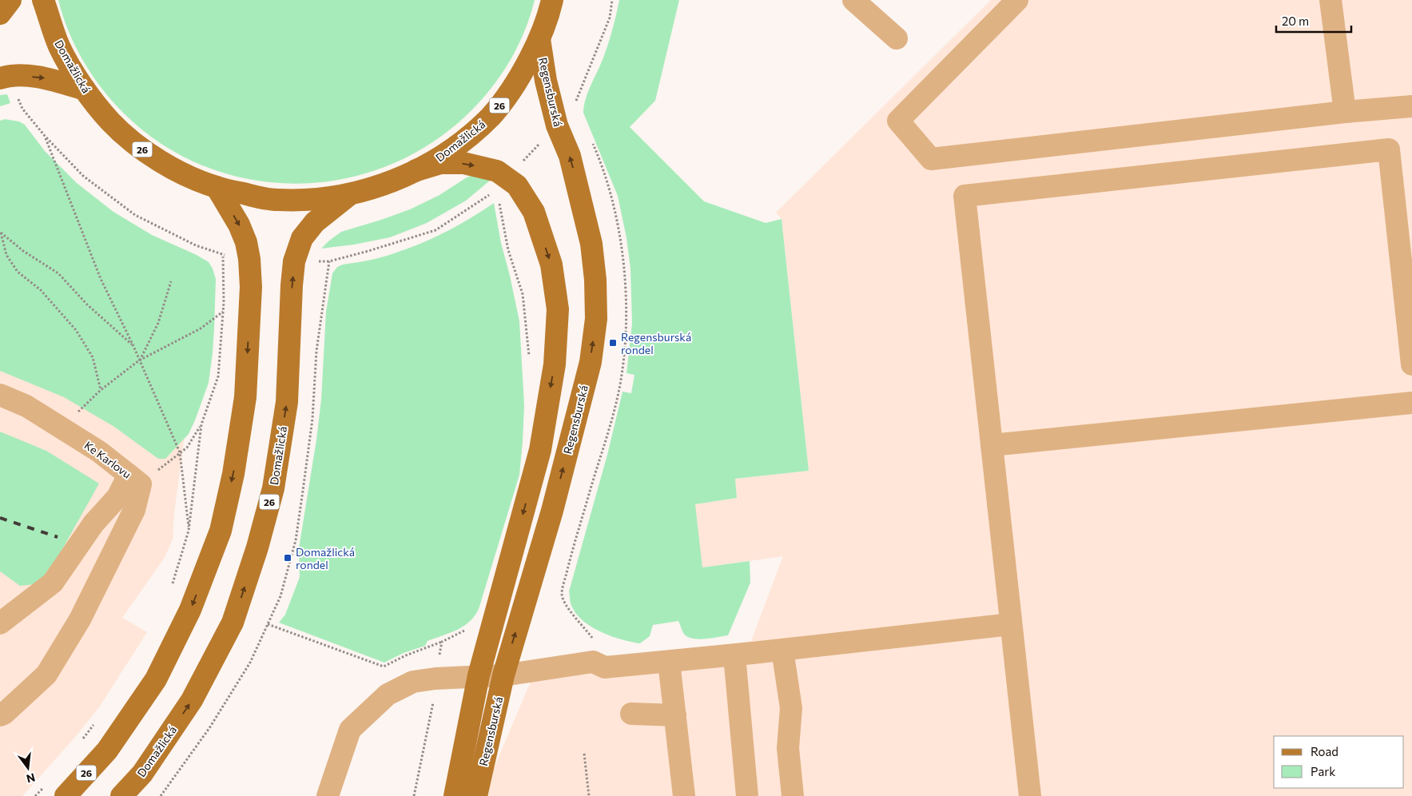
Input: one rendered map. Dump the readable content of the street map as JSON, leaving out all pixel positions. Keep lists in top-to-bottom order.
{
  "streets": {
    "main road": ["Domažlická", "Regensburská", "26"],
    "street": ["Ke Karlovu"]
  },
  "crossings": [
    ["Domažlická", "Regensburská"],
    ["Domažlická", "26"]
  ],
  "places": {
    "transit": ["Regensburská rondel", "Domažlická rondel"]
  },
  "legend": ["Road", "Park"],
  "scale_bar": "20 m",
  "north": "bottom"
}
